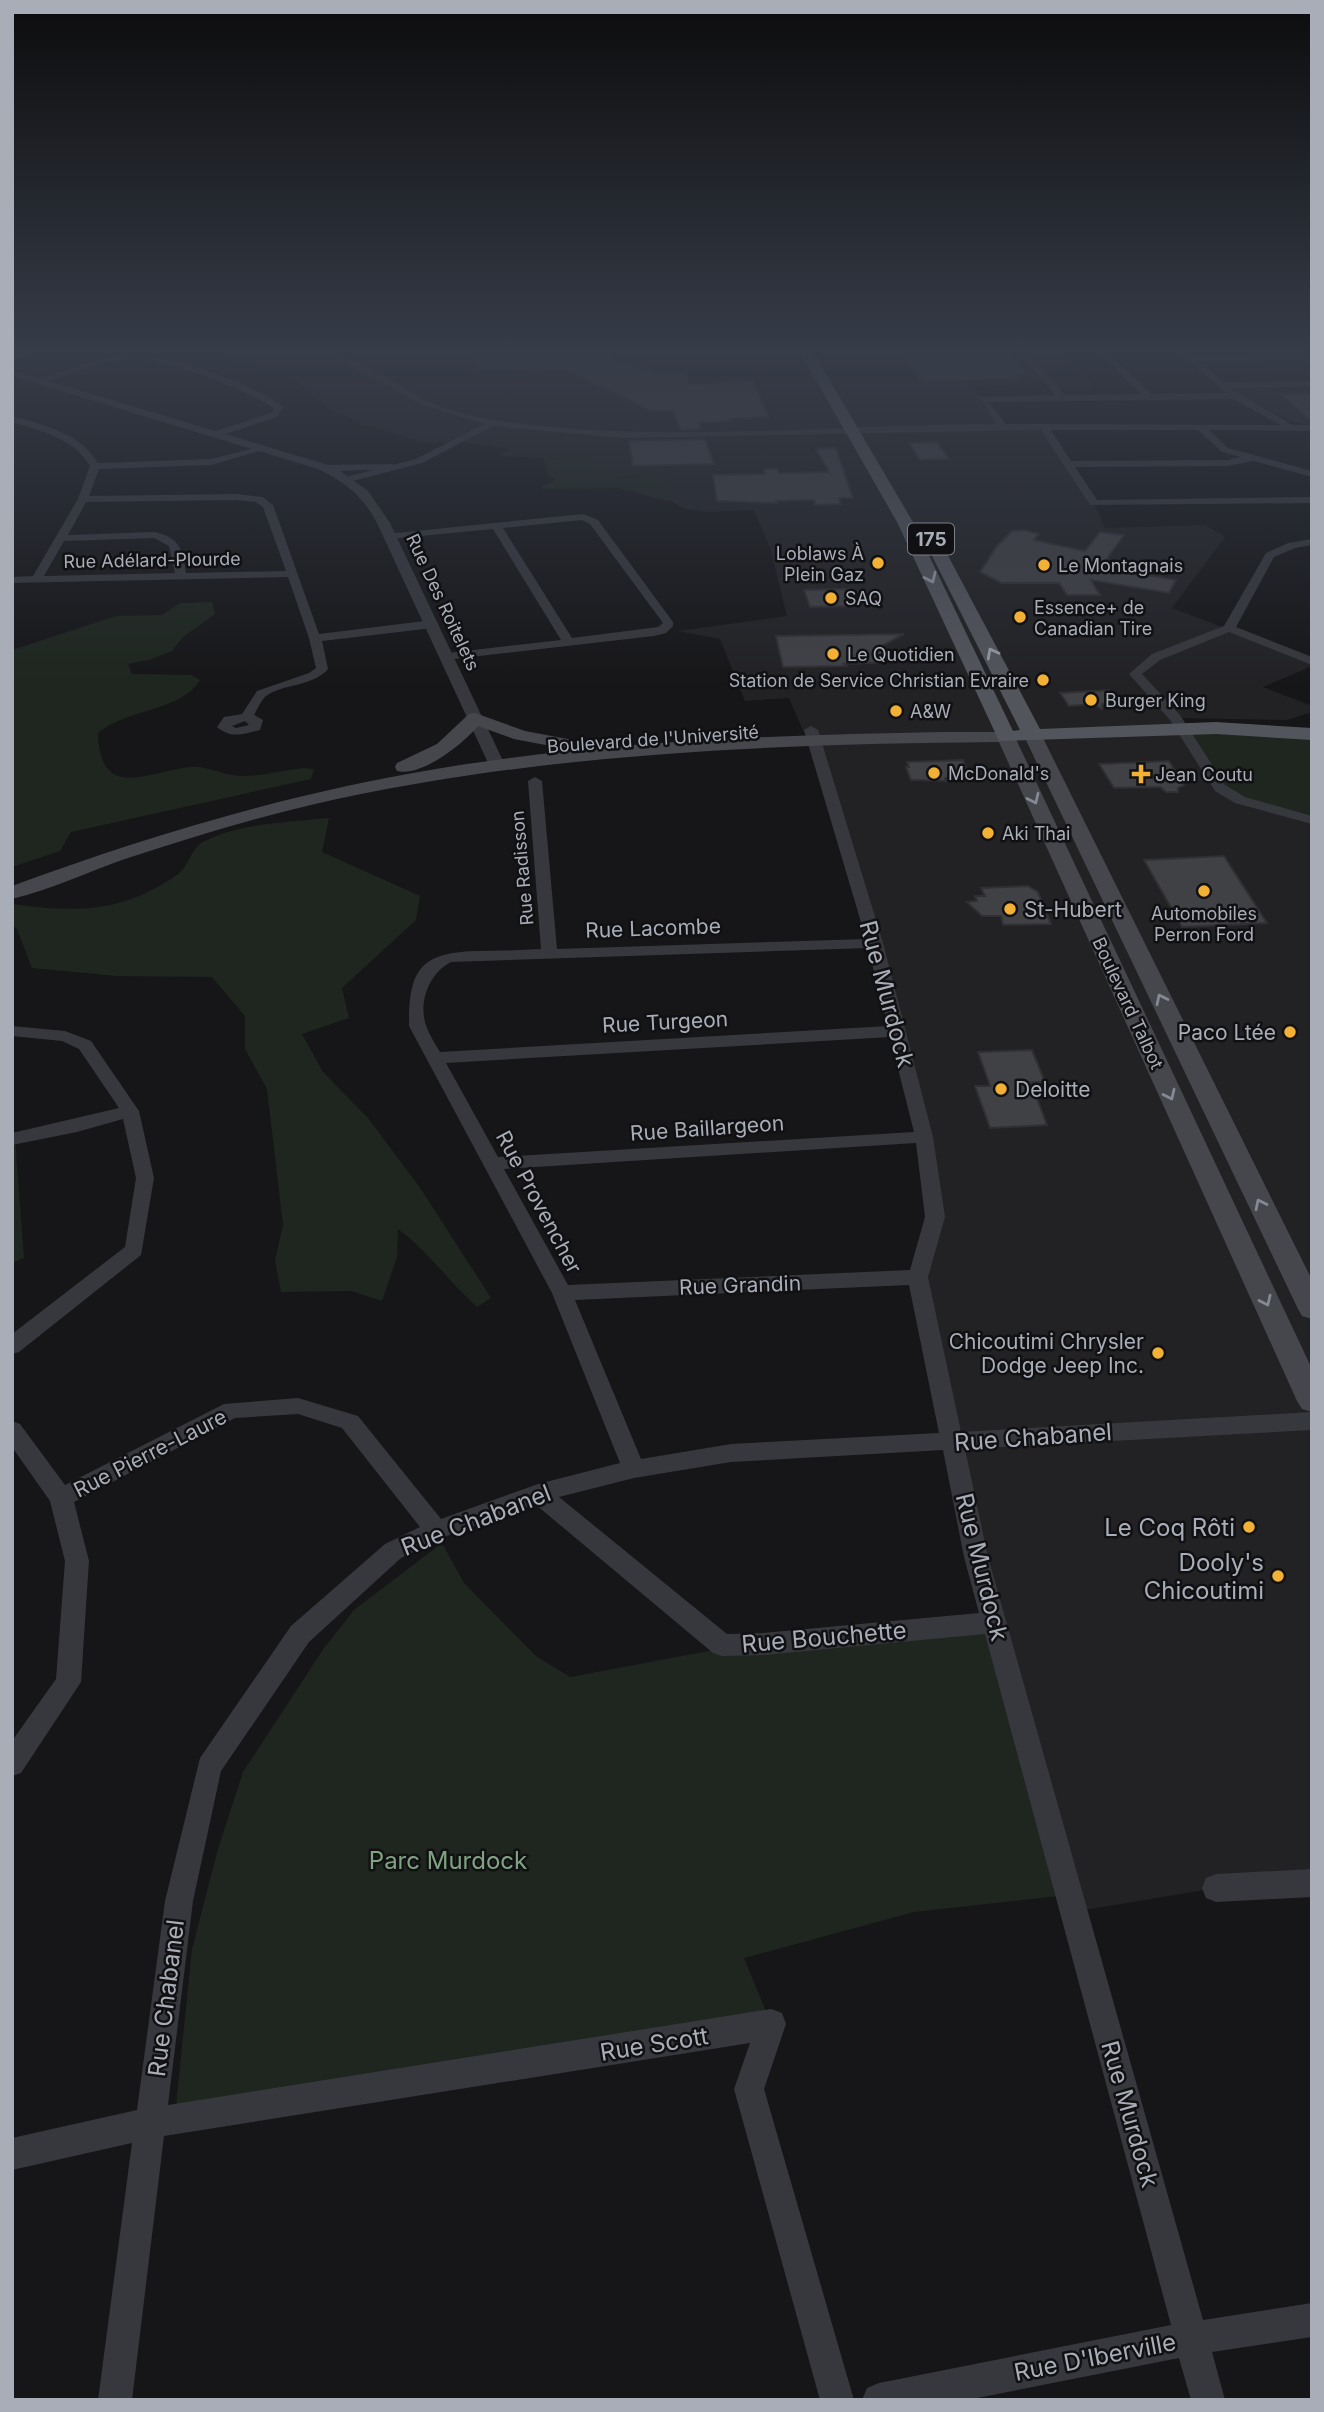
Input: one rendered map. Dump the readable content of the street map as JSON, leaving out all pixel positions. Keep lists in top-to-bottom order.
{
  "streets": {
    "main road": ["175", "Boulevard de l'Université", "Boulevard Talbot"],
    "street": [
      "Rue Adélard-Plourde",
      "Rue Des Roitelets",
      "Rue Radisson",
      "Rue Lacombe",
      "Rue Murdock",
      "Rue Turgeon",
      "Rue Baillargeon",
      "Rue Provencher",
      "Rue Grandin",
      "Rue Chabanel",
      "Rue Pierre-Laure",
      "Rue Bouchette",
      "Rue Scott",
      "Rue D'Iberville"
    ]
  },
  "crossings": [
    ["Rue Des Roitelets", "Boulevard de l'Université"],
    ["Boulevard de l'Université", "Rue Murdock"],
    ["Boulevard de l'Université", "Boulevard Talbot"],
    ["Rue Radisson", "Rue Lacombe"],
    ["Rue Lacombe", "Rue Murdock"],
    ["Rue Lacombe", "Rue Provencher"],
    ["Rue Murdock", "Rue Turgeon"],
    ["Rue Murdock", "Rue Baillargeon"],
    ["Rue Murdock", "Rue Grandin"],
    ["Rue Murdock", "Rue Chabanel"],
    ["Rue Murdock", "Rue Bouchette"],
    ["Rue Murdock", "Rue D'Iberville"],
    ["Rue Turgeon", "Rue Provencher"],
    ["Rue Baillargeon", "Rue Provencher"],
    ["Rue Provencher", "Rue Grandin"],
    ["Rue Provencher", "Rue Chabanel"],
    ["Rue Chabanel", "Rue Pierre-Laure"],
    ["Rue Chabanel", "Rue Bouchette"],
    ["Rue Chabanel", "Rue Scott"]
  ],
  "parks": ["Parc Murdock"],
  "places": {
    "other": [
      "Loblaws À Plein Gaz",
      "Le Montagnais",
      "SAQ",
      "Essence+ de Canadian Tire",
      "Le Quotidien",
      "Station de Service Christian Evraire",
      "Burger King",
      "A&W",
      "McDonald's",
      "Aki Thai",
      "Automobiles Perron Ford",
      "St-Hubert",
      "Paco Ltée",
      "Deloitte",
      "Chicoutimi Chrysler Dodge Jeep Inc.",
      "Le Coq Rôti",
      "Dooly's Chicoutimi"
    ],
    "health": ["Jean Coutu"]
  }
}
